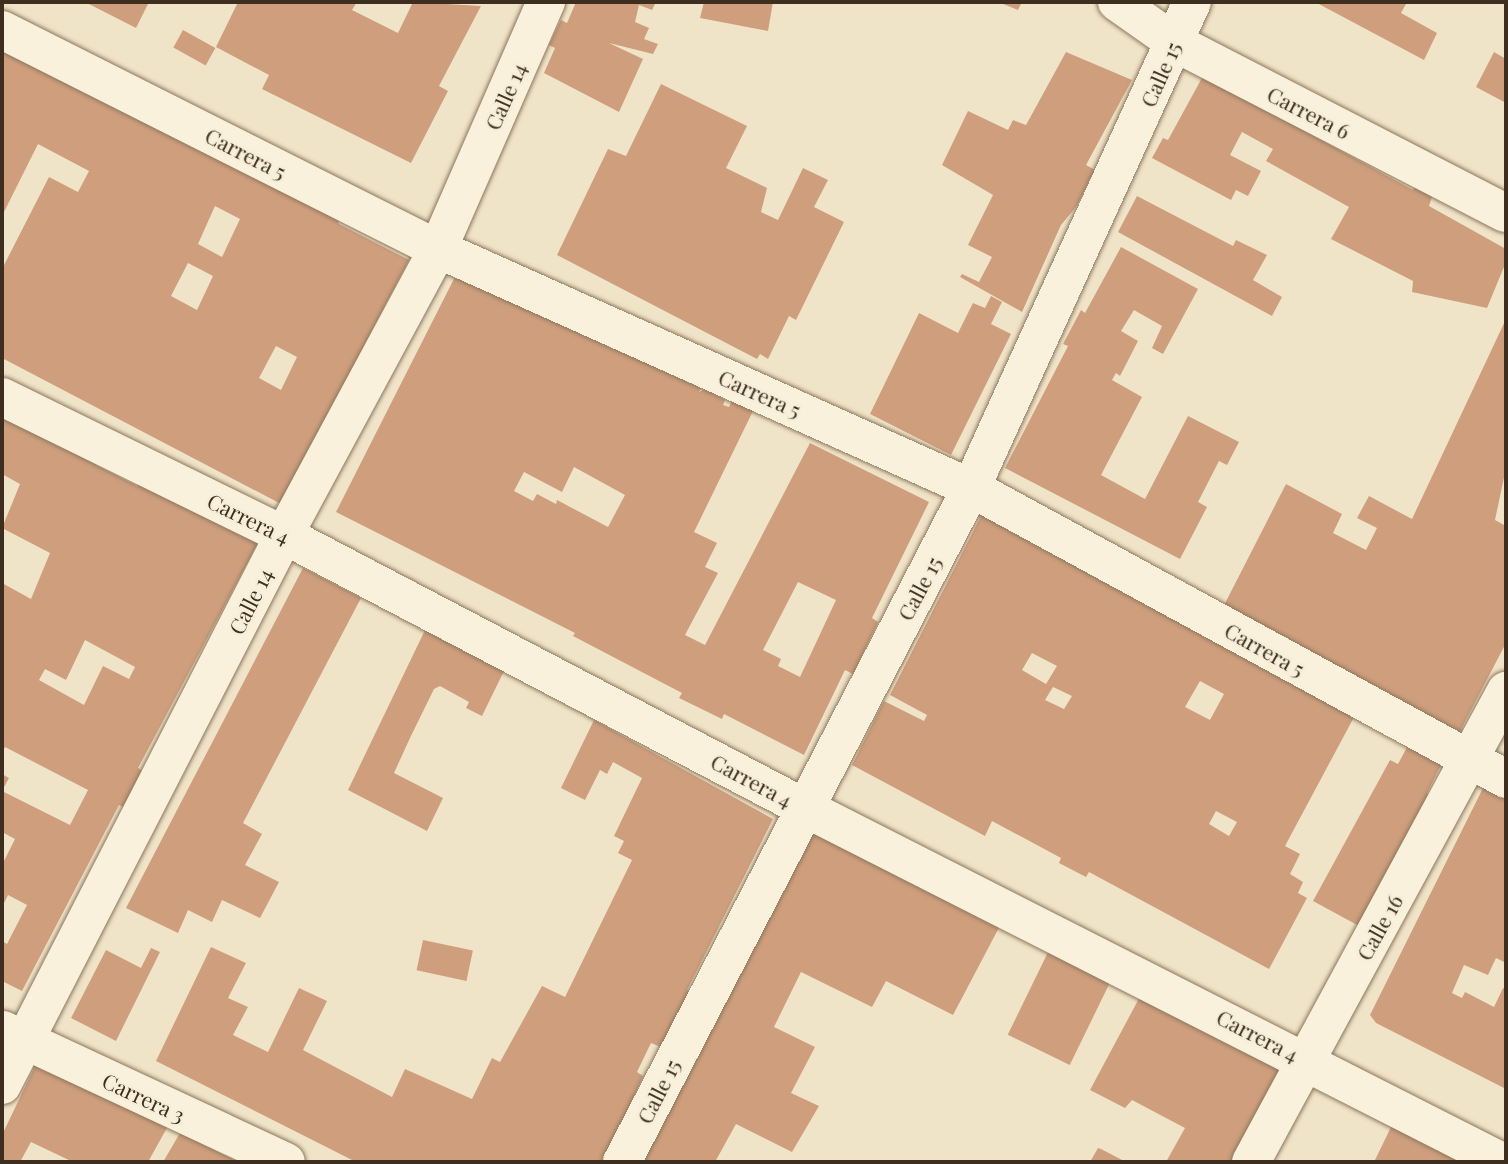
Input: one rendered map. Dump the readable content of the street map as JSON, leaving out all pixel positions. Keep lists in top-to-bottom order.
{
  "streets": {
    "street": [
      "Calle 15",
      "Calle 14",
      "Carrera 6",
      "Carrera 5",
      "Carrera 4",
      "Calle 16",
      "Carrera 3"
    ]
  },
  "crossings": [
    ["Calle 15", "Carrera 6"],
    ["Calle 15", "Carrera 5"],
    ["Calle 15", "Carrera 4"],
    ["Calle 14", "Carrera 5"],
    ["Calle 14", "Carrera 4"],
    ["Calle 14", "Carrera 3"],
    ["Carrera 5", "Calle 16"],
    ["Carrera 4", "Calle 16"]
  ]
}
